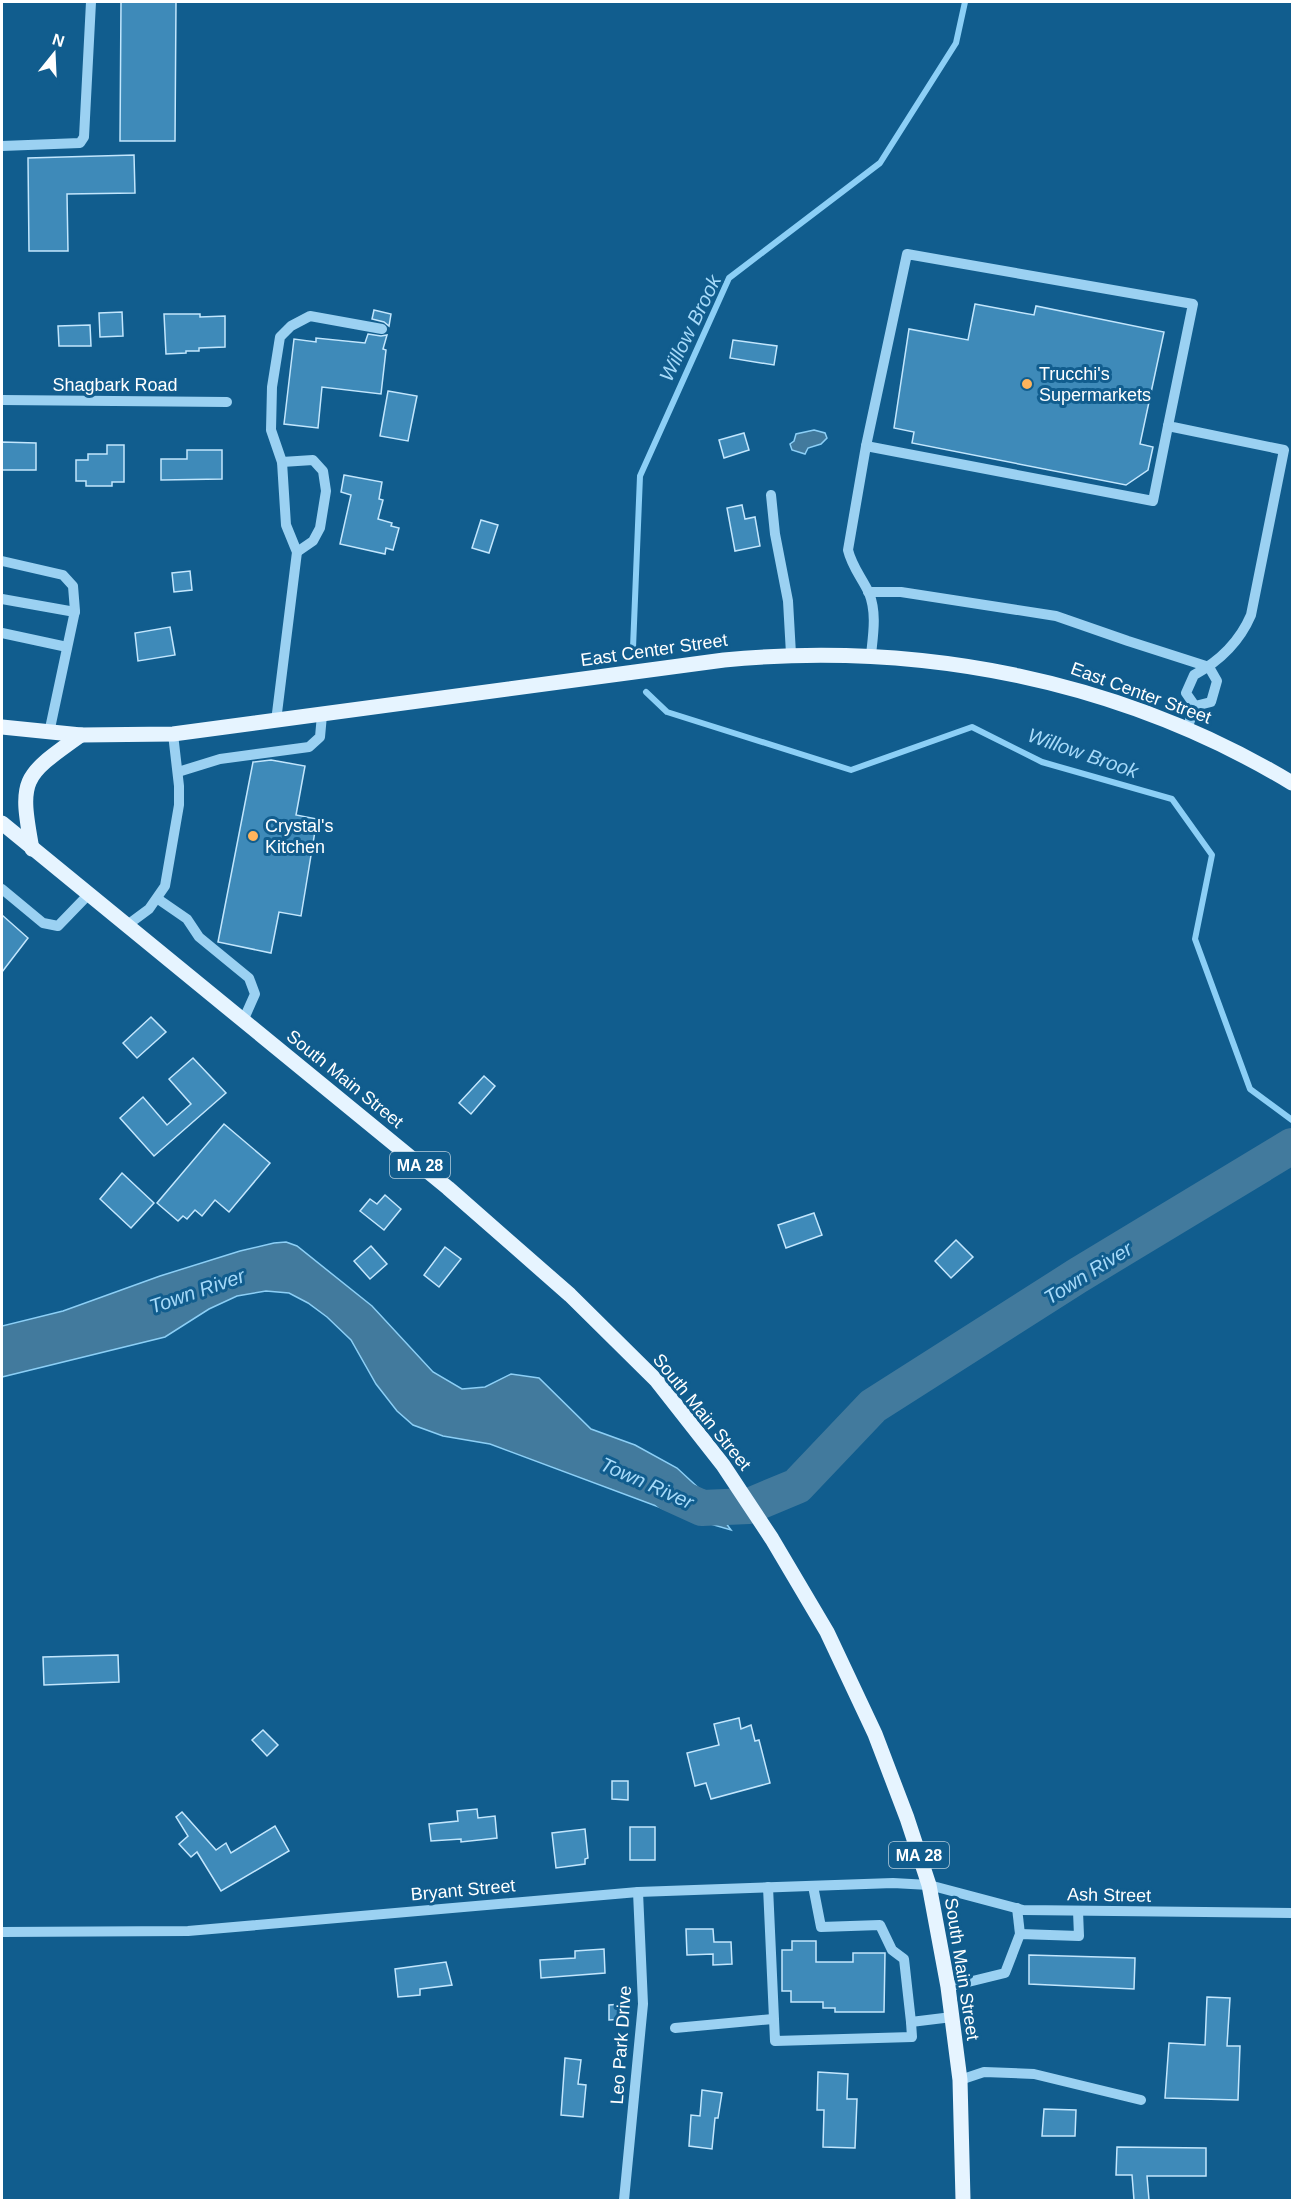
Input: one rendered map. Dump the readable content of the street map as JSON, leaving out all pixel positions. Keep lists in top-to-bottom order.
{
  "streets": {
    "main road": ["East Center Street", "South Main Street", "MA 28"],
    "street": [
      "Shagbark Road",
      "Bryant Street",
      "Ash Street",
      "Leo Park Drive"
    ]
  },
  "crossings": [
    ["East Center Street", "South Main Street"],
    ["South Main Street", "Bryant Street"],
    ["South Main Street", "Ash Street"],
    ["Bryant Street", "Ash Street"],
    ["Bryant Street", "Leo Park Drive"]
  ],
  "water": ["Willow Brook", "Town River"],
  "places": ["Trucchi's Supermarkets", "Crystal's Kitchen"],
  "north": "top"
}
